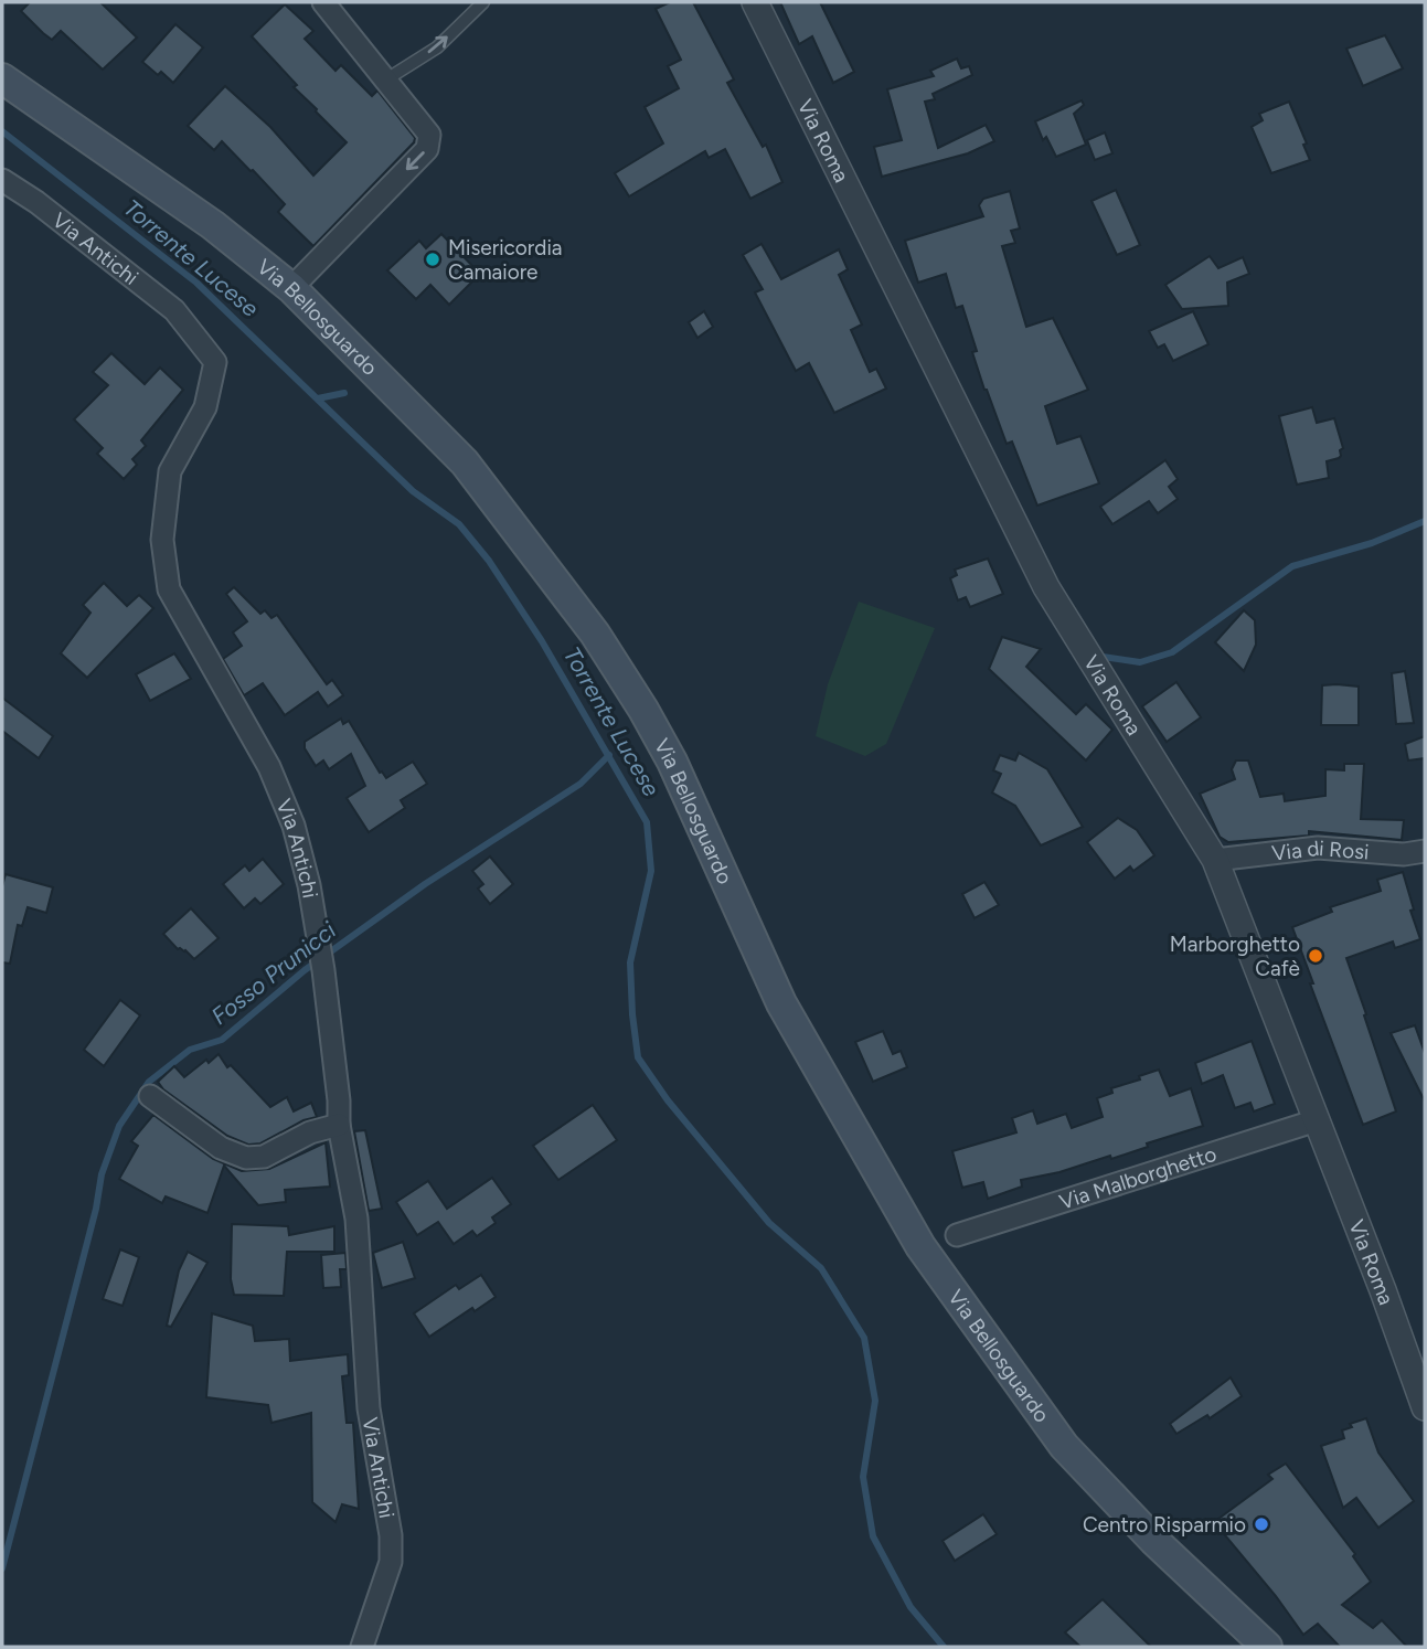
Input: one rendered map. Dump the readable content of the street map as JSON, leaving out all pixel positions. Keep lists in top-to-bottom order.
{
  "streets": {
    "main road": ["Via Bellosguardo"],
    "street": [
      "Via Roma",
      "Via Antichi",
      "Via di Rosi",
      "Via Malborghetto"
    ]
  },
  "crossings": [
    ["Via Roma", "Via di Rosi"],
    ["Via Roma", "Via Malborghetto"]
  ],
  "water": ["Torrente Lucese", "Fosso Prunicci"],
  "places": ["Misericordia Camaiore", "Marborghetto Cafè", "Centro Risparmio"]
}
